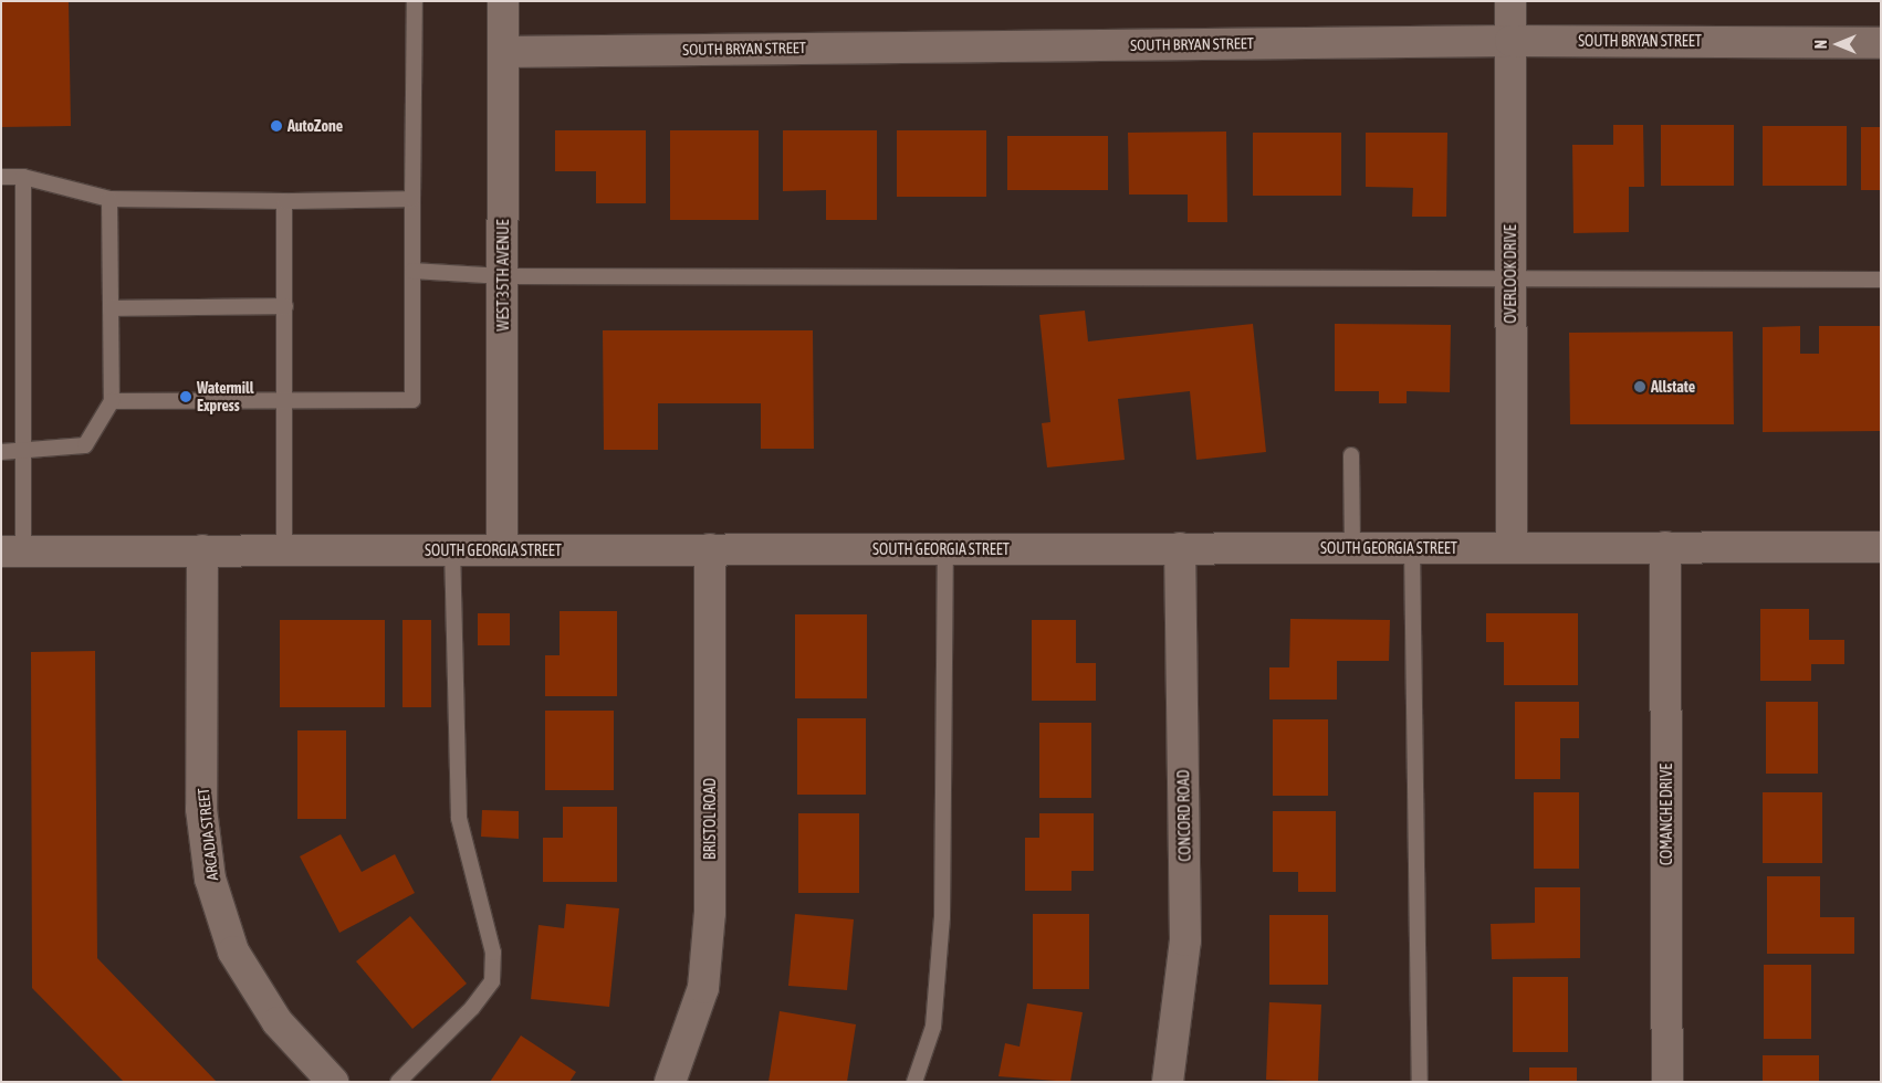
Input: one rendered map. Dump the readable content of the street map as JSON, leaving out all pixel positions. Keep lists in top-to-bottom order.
{
  "streets": {
    "street": [
      "SOUTH BRYAN STREET",
      "OVERLOOK DRIVE",
      "WEST 35TH AVENUE",
      "SOUTH GEORGIA STREET",
      "COMANCHE DRIVE",
      "CONCORD ROAD",
      "BRISTOL ROAD",
      "ARCADIA STREET"
    ]
  },
  "crossings": [
    ["SOUTH BRYAN STREET", "OVERLOOK DRIVE"],
    ["SOUTH BRYAN STREET", "WEST 35TH AVENUE"],
    ["OVERLOOK DRIVE", "SOUTH GEORGIA STREET"],
    ["WEST 35TH AVENUE", "SOUTH GEORGIA STREET"],
    ["SOUTH GEORGIA STREET", "COMANCHE DRIVE"],
    ["SOUTH GEORGIA STREET", "CONCORD ROAD"],
    ["SOUTH GEORGIA STREET", "BRISTOL ROAD"],
    ["SOUTH GEORGIA STREET", "ARCADIA STREET"]
  ],
  "places": ["AutoZone", "Allstate", "Watermill Express"],
  "north": "left"
}
